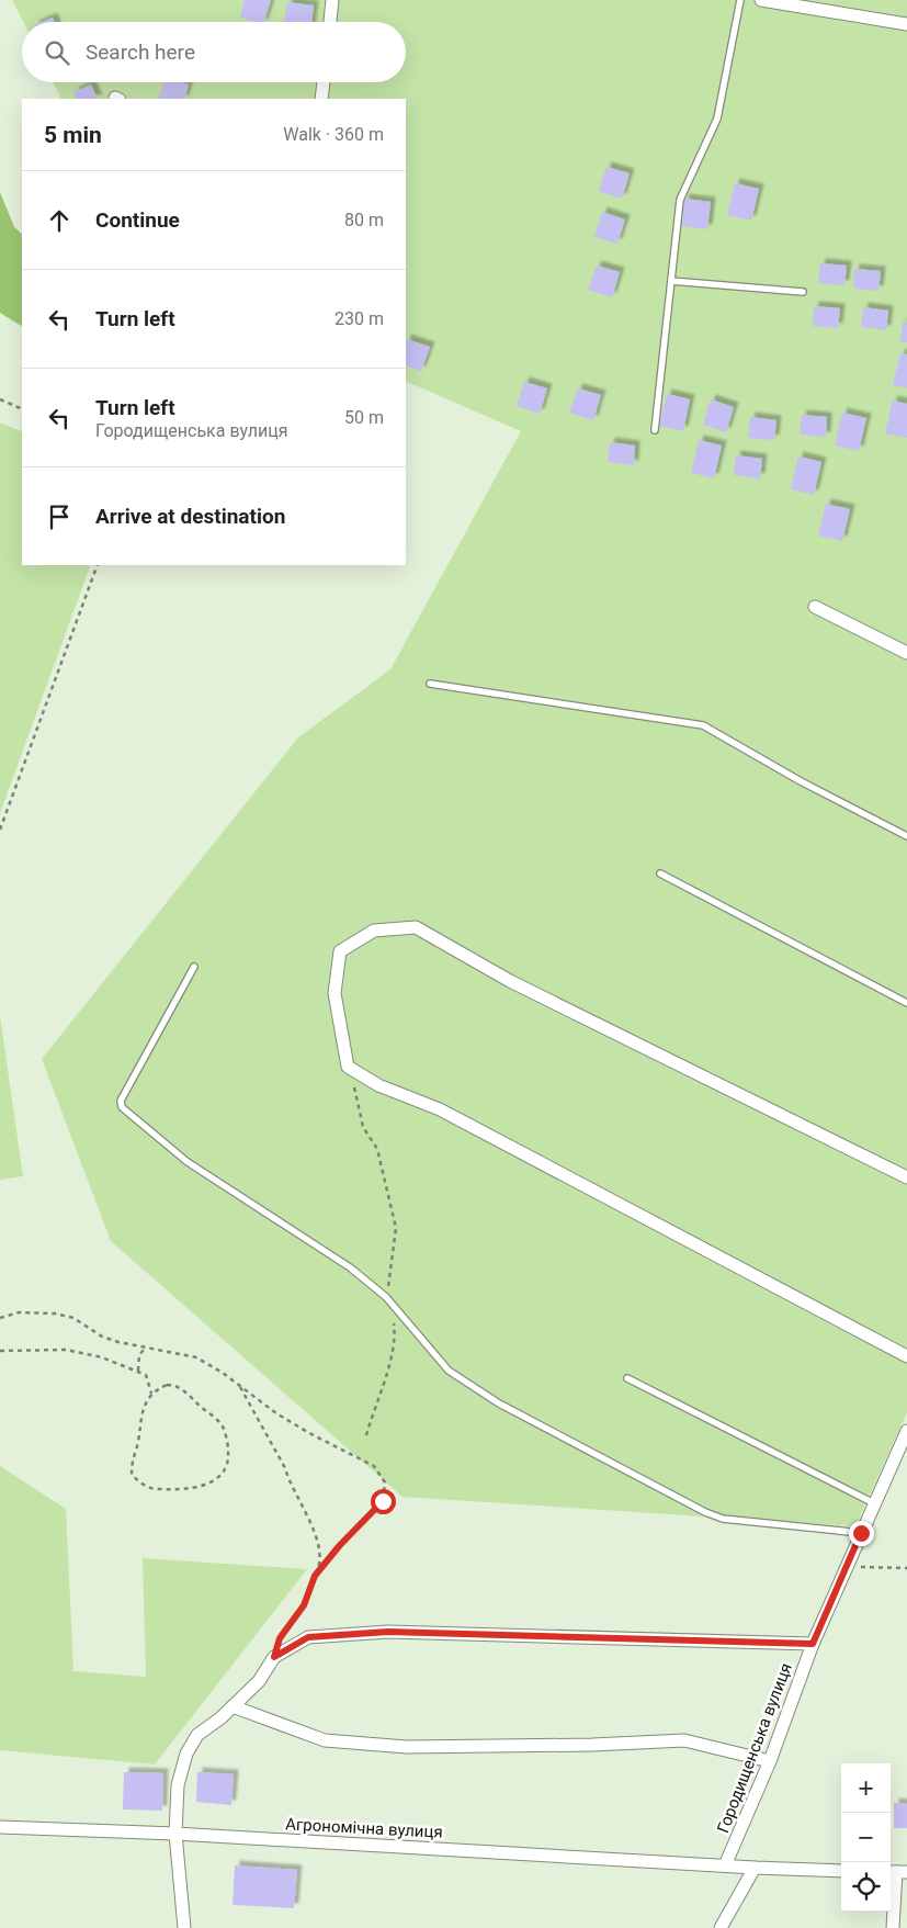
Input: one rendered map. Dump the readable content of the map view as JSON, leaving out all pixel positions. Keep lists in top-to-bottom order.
{
  "streets": {
    "street": ["Городищенська вулиця", "Агрономічна вулиця"]
  },
  "crossings": [
    ["Городищенська вулиця", "Агрономічна вулиця"]
  ],
  "page": {
    "search": "Search here",
    "heading": ["5 min", "Walk · 360 m"],
    "list": [
      ["Continue", "80 m"],
      ["Turn left", "230 m"],
      ["Turn left", "Городищенська вулиця", "50 m"],
      "Arrive at destination"
    ],
    "map_buttons": ["+", "−"]
  }
}
